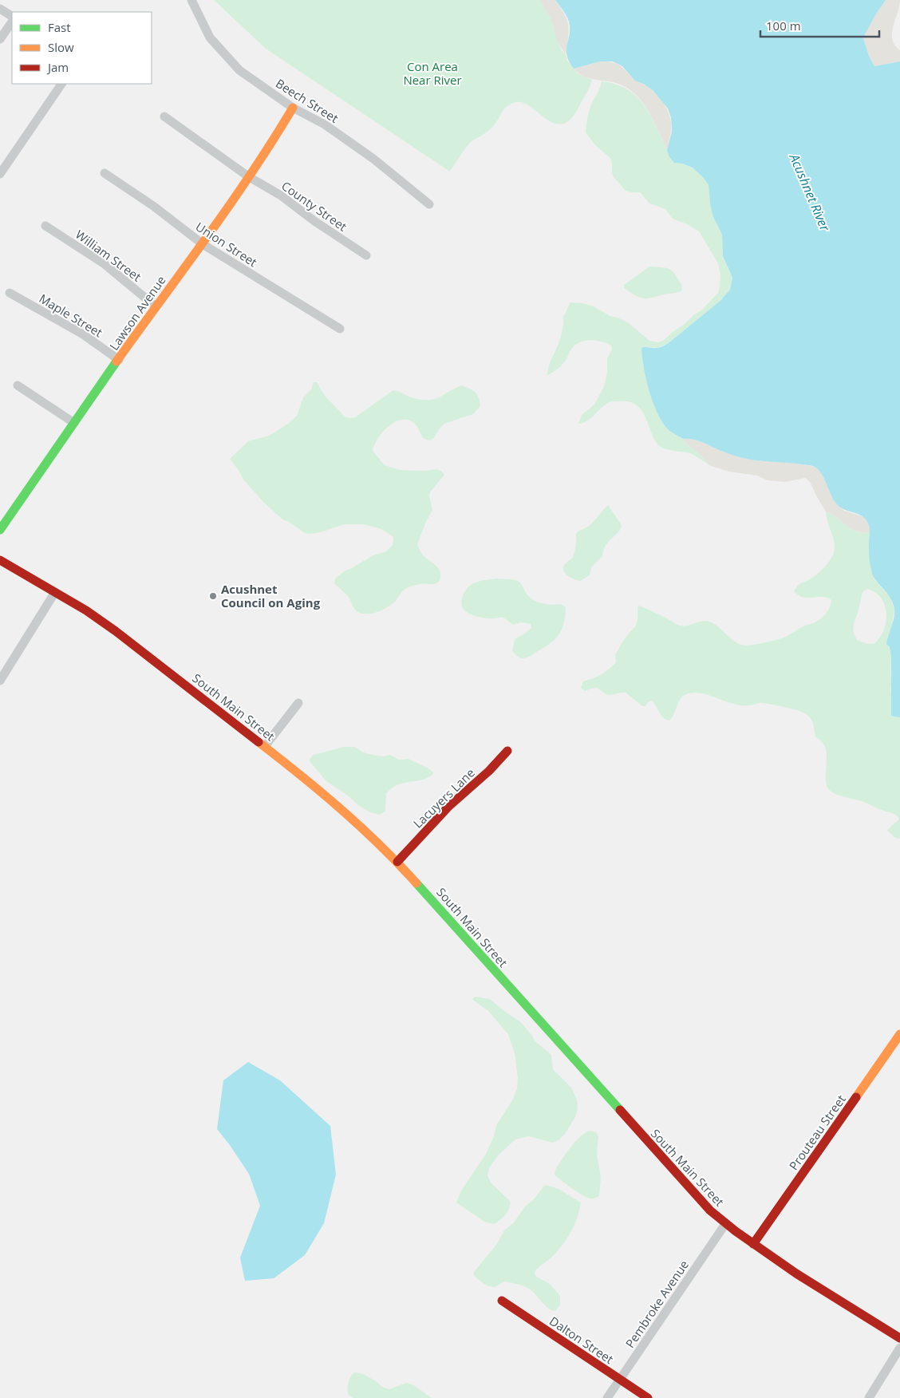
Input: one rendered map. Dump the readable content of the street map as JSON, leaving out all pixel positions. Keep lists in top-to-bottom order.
{
  "streets": {
    "main road": [
      "Lawson Avenue",
      "South Main Street",
      "Lacuyers Lane",
      "Prouteau Street",
      "Dalton Street"
    ],
    "street": [
      "Beech Street",
      "County Street",
      "Union Street",
      "William Street",
      "Maple Street",
      "Pembroke Avenue"
    ]
  },
  "crossings": [
    ["Beech Street", "Lawson Avenue"],
    ["County Street", "Lawson Avenue"],
    ["Union Street", "Lawson Avenue"],
    ["William Street", "Lawson Avenue"],
    ["Lawson Avenue", "Maple Street"],
    ["South Main Street", "Lacuyers Lane"],
    ["South Main Street", "Prouteau Street"],
    ["South Main Street", "Pembroke Avenue"],
    ["Pembroke Avenue", "Dalton Street"]
  ],
  "water": ["Acushnet River"],
  "parks": ["Con Area Near River"],
  "places": ["Acushnet Council on Aging"],
  "legend": ["Fast", "Slow", "Jam"],
  "scale_bar": "100 m"
}
